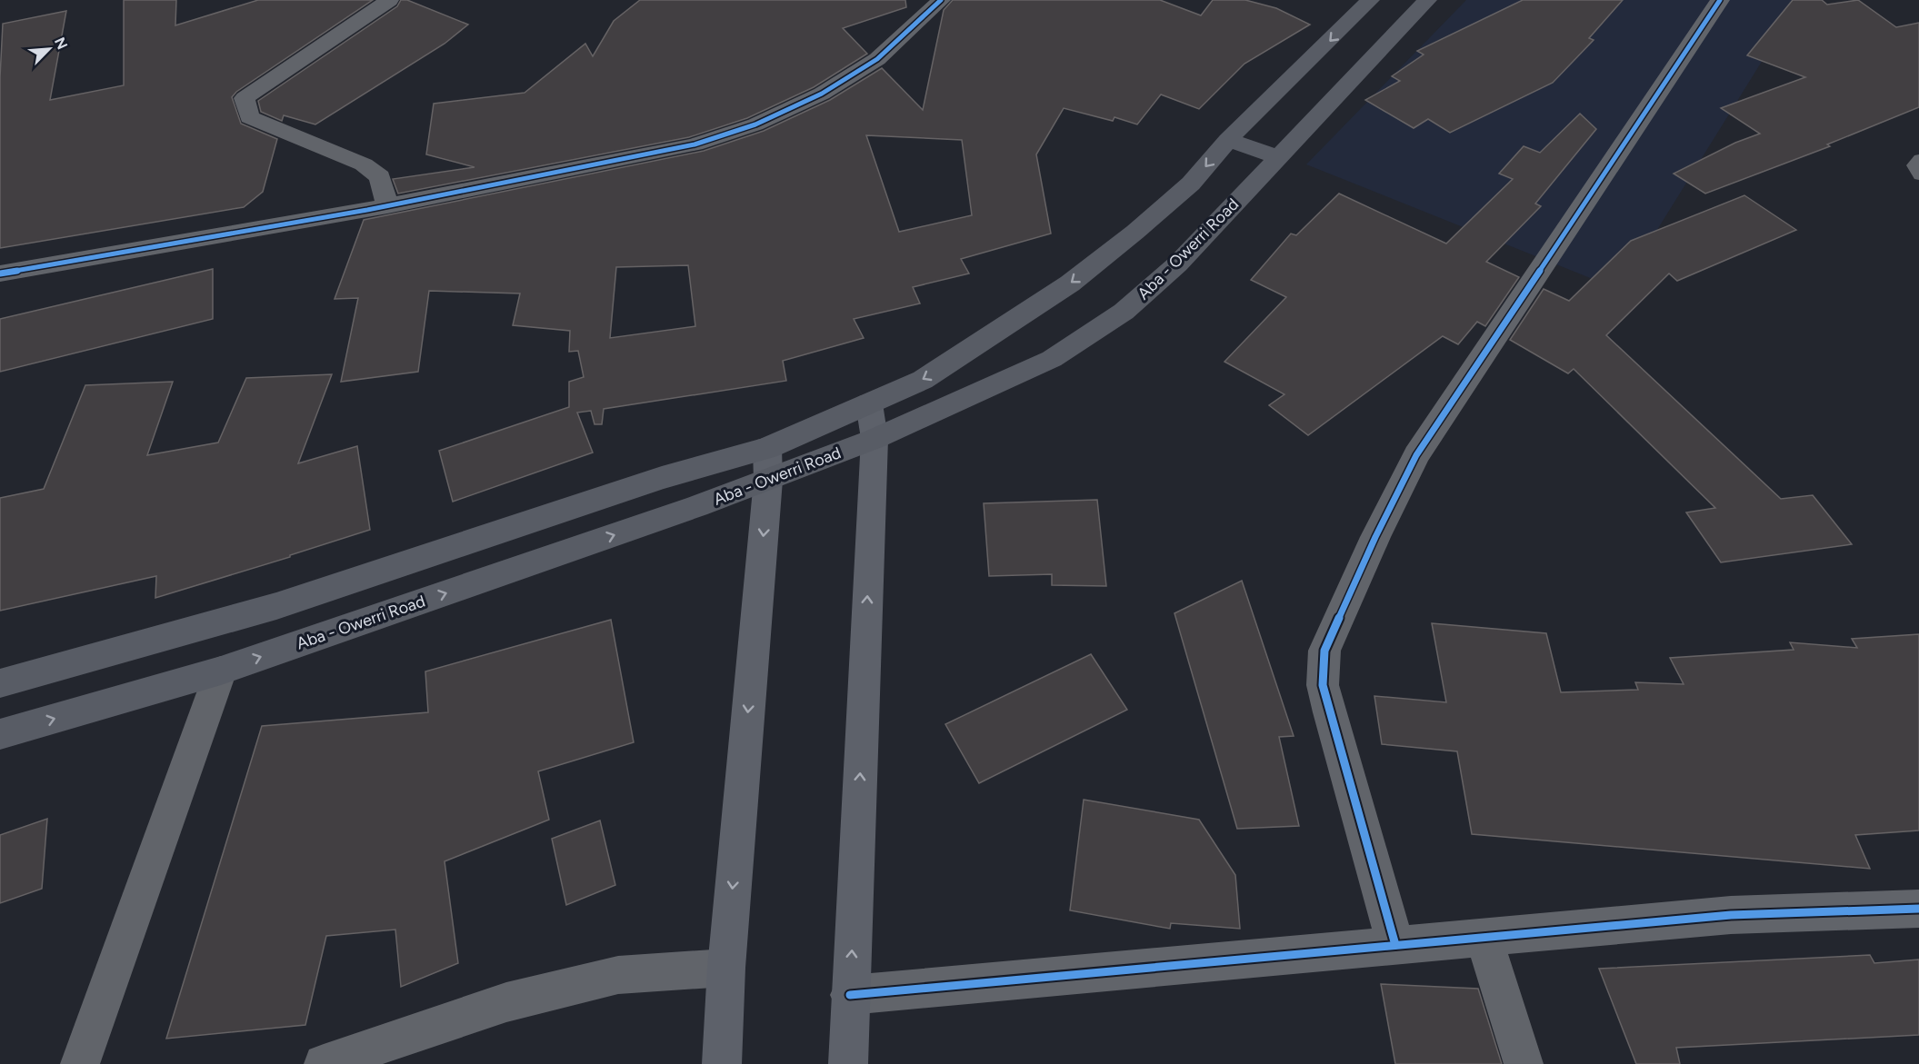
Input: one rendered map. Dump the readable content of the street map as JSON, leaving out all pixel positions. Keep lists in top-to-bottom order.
{
  "streets": {
    "highway": ["Aba - Owerri Road"]
  },
  "north": "top right"
}
